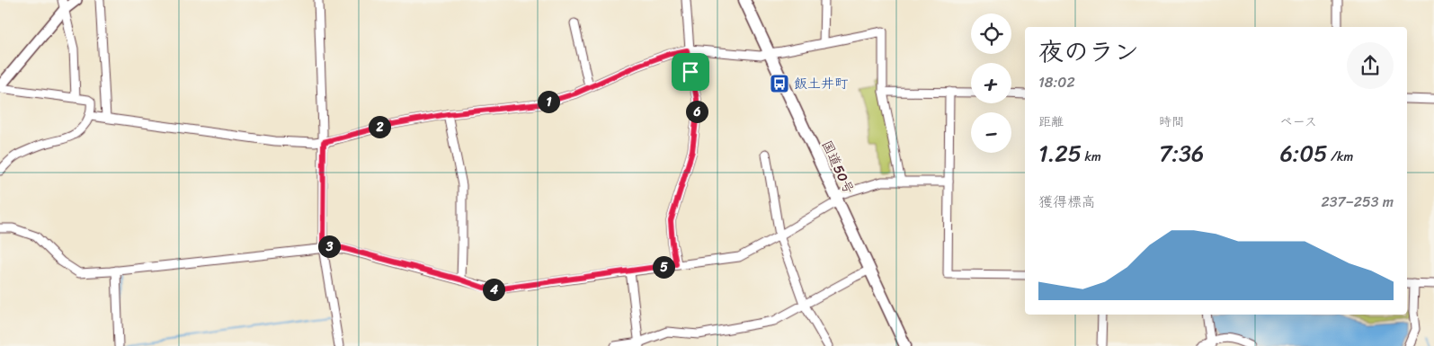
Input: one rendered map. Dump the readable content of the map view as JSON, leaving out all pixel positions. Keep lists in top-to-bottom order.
{
  "streets": {
    "highway": ["国道50号"]
  },
  "places": {
    "bus stop": ["飯土井町"]
  },
  "page": {
    "map_buttons": ["+", "−"],
    "heading": ["夜のラン", "18:02"],
    "pins": [
      "1",
      "6",
      "2",
      "3",
      "5",
      "4"
    ],
    "stats": [
      ["距離", "1.25 km"],
      ["時間", "7:36"],
      ["ペース", "6:05 /km"]
    ],
    "chart": ["獲得標高", "237–253 m"]
  }
}
